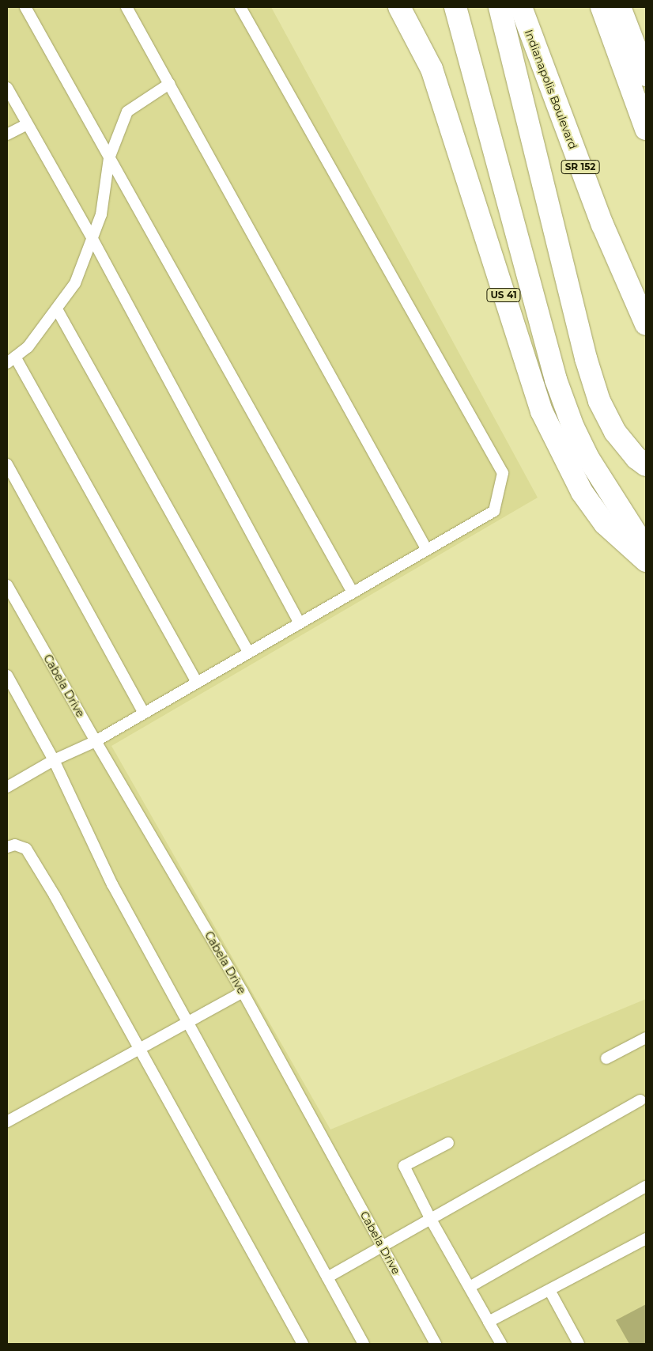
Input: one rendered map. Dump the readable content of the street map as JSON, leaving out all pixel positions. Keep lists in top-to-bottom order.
{
  "streets": {
    "main road": ["Indianapolis Boulevard", "SR 152", "US 41"],
    "lane": ["Cabela Drive"]
  }
}
